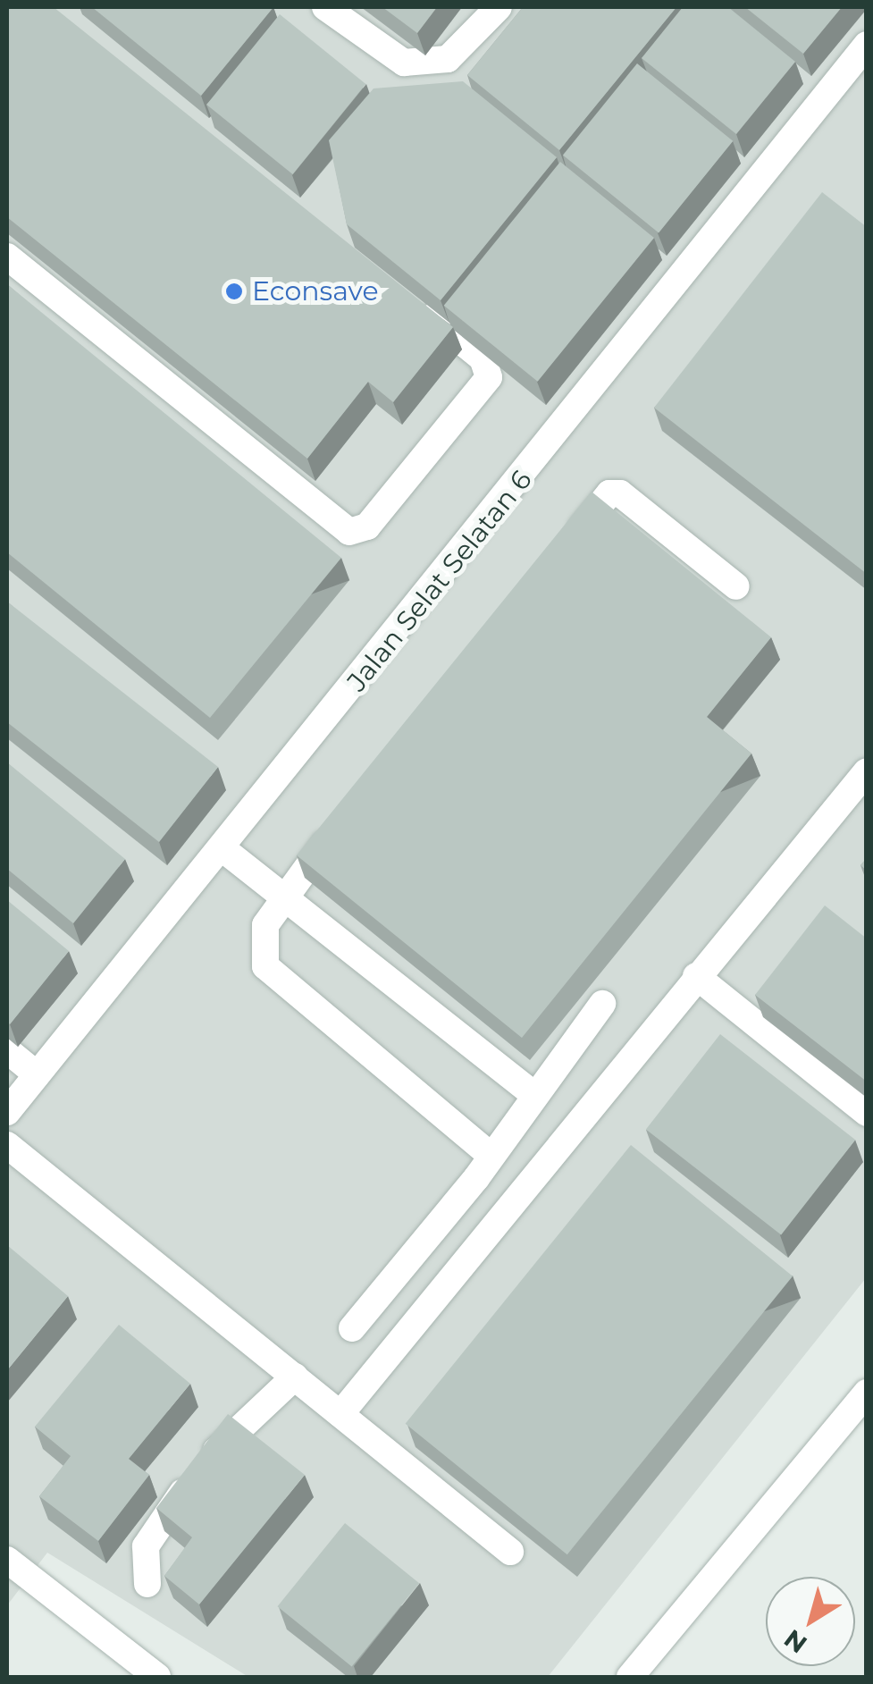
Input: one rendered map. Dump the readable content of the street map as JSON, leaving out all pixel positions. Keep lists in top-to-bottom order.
{
  "streets": {
    "street": ["Jalan Selat Selatan 6"]
  },
  "places": ["Econsave"],
  "north": "bottom left"
}
